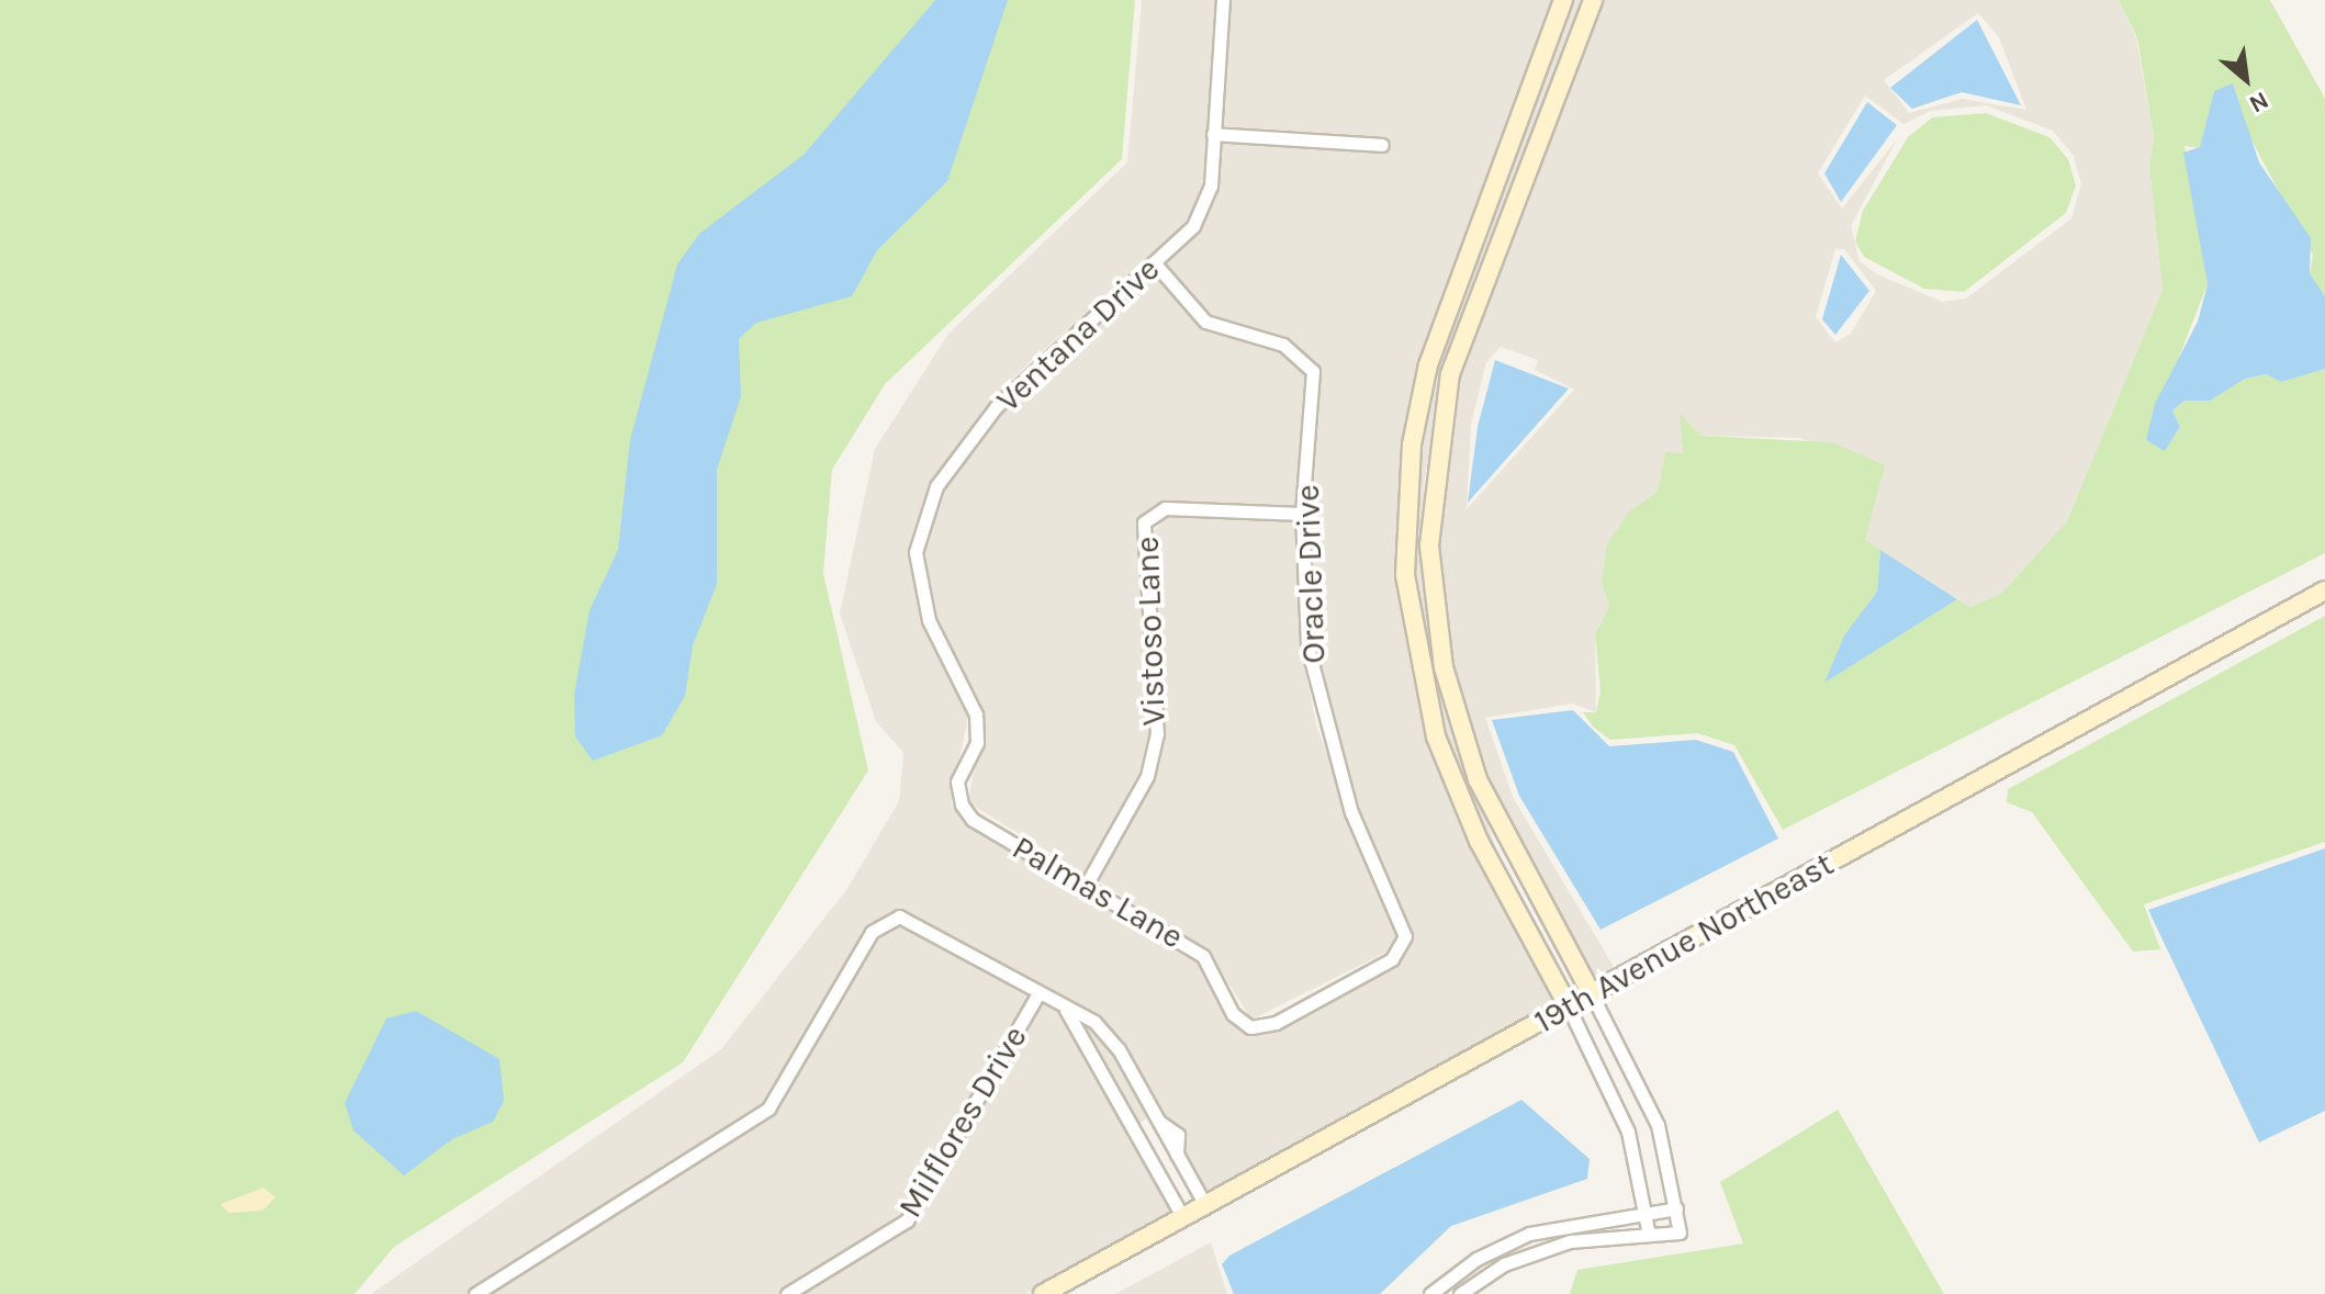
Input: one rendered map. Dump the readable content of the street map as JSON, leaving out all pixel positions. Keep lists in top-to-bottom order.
{
  "streets": {
    "street": [
      "Ventana Drive",
      "Oracle Drive",
      "Vistoso Lane",
      "Palmas Lane",
      "19th Avenue Northeast",
      "Milflores Drive"
    ]
  },
  "crossings": [
    ["Ventana Drive", "Oracle Drive"],
    ["Ventana Drive", "Palmas Lane"],
    ["Oracle Drive", "Vistoso Lane"],
    ["Oracle Drive", "Palmas Lane"],
    ["Vistoso Lane", "Palmas Lane"]
  ],
  "north": "bottom right"
}
